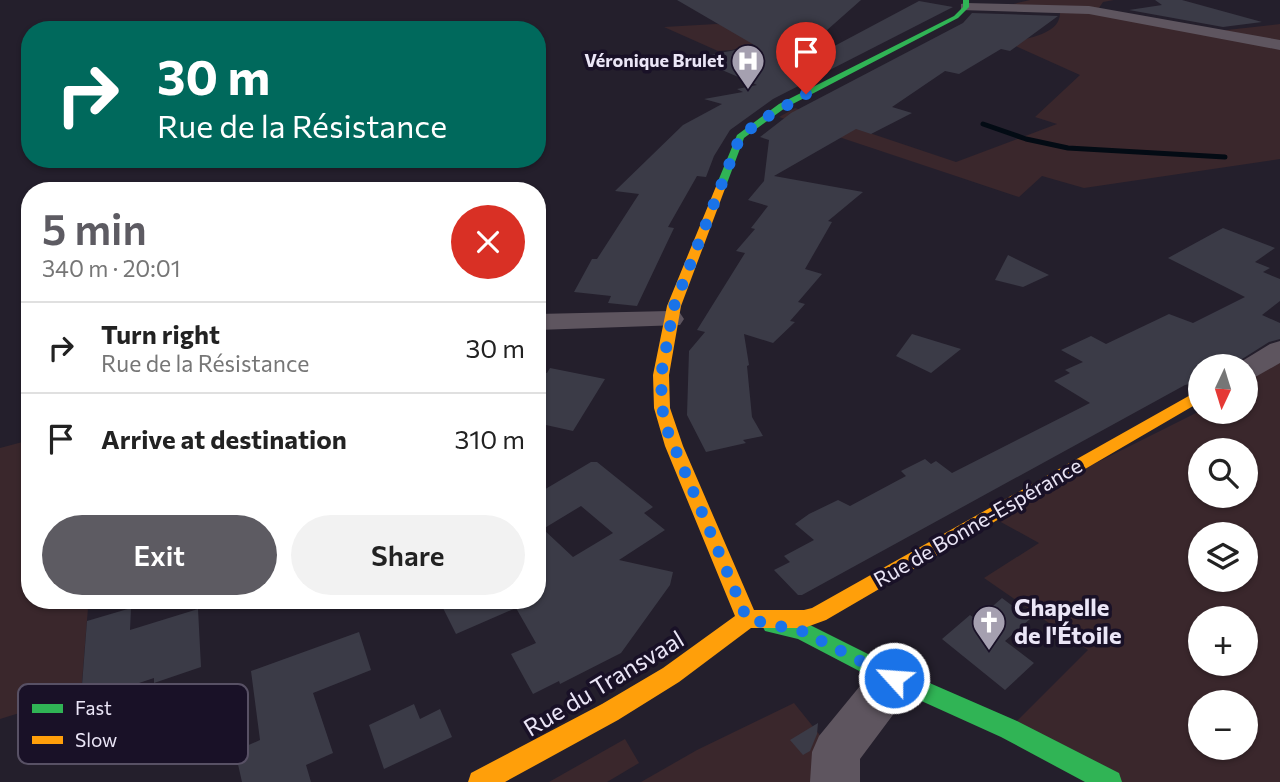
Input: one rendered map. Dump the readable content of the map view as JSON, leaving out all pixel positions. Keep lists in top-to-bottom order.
{
  "streets": {
    "street": ["Rue de Bonne-Espérance", "Rue du Transvaal"]
  },
  "crossings": [
    ["Rue de Bonne-Espérance", "Rue du Transvaal"]
  ],
  "places": {
    "hospital": ["Véronique Brulet"],
    "church": ["Chapelle de l'Étoile"]
  },
  "legend": ["Fast", "Slow"],
  "north": "bottom",
  "page": {
    "turn": ["30 m", "Rue de la Résistance"],
    "heading": ["5 min", "340 m · 20:01"],
    "list": [
      {
        "name": "Turn right",
        "note": "Rue de la Résistance",
        "value": "30 m"
      },
      {
        "name": "Arrive at destination",
        "value": "310 m"
      }
    ],
    "map_buttons": ["+", "−"],
    "buttons": ["Exit", "Share"]
  }
}
